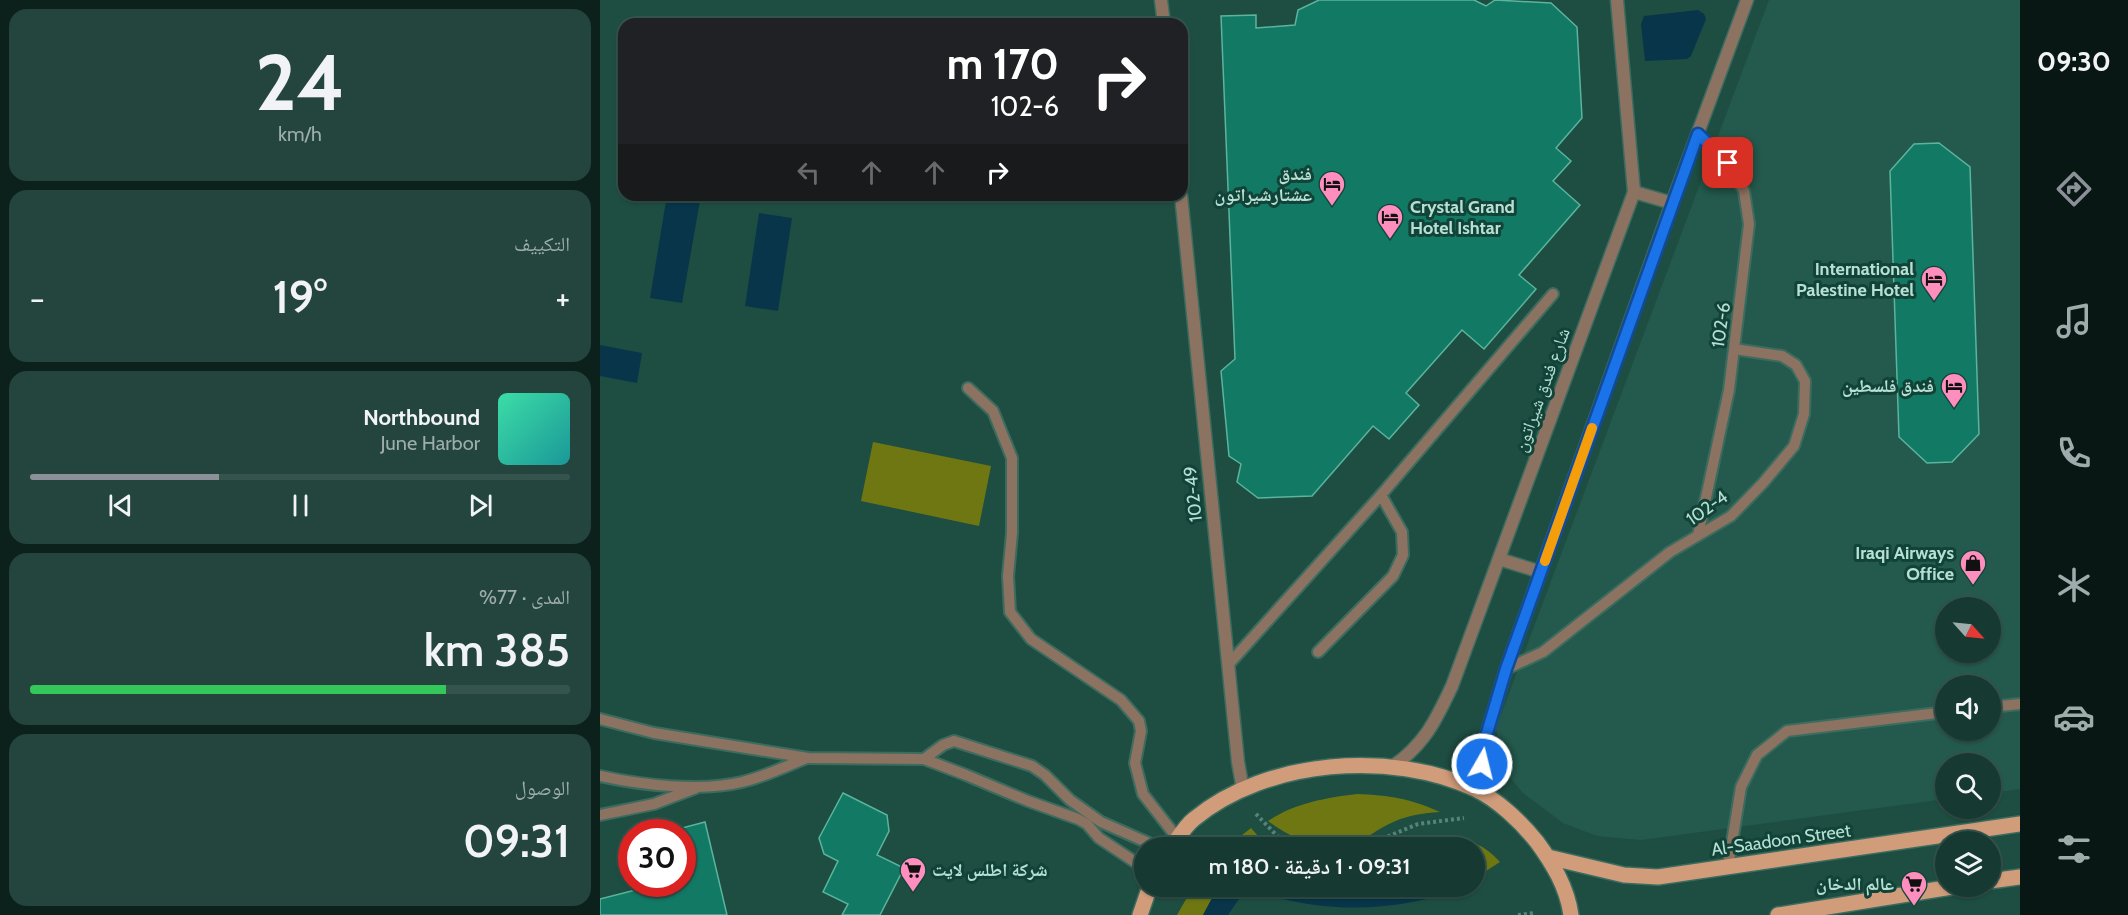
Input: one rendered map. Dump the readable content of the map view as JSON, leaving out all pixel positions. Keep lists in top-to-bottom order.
{
  "streets": {
    "main road": ["Al-Saadoon Street"],
    "street": ["شارع فندق شيراتون", "102-49"],
    "lane": ["102-6", "102-4"]
  },
  "crossings": [
    ["102-6", "102-4"]
  ],
  "places": {
    "hotel": [
      "فندق عشتارشيراتون",
      "Crystal Grand Hotel Ishtar",
      "International Palestine Hotel",
      "فندق فلسطين"
    ],
    "shop": ["Iraqi Airways Office"],
    "supermarket": ["شركة اطلس لايت", "عالم الدخان"]
  },
  "north": "bottom right",
  "page": {
    "tabs": "09:30",
    "tile": [
      ["24", "km/h"],
      "التكييف",
      ["المدى · 77%", "385 km"],
      ["الوصول", "09:31"]
    ],
    "turn": ["170 m", "102-6"],
    "heat": ["−", "19°", "+"],
    "song": ["Northbound", "June Harbor"],
    "limit": "30",
    "trip": "09:31 · 1 دقيقة · 180 m"
  }
}
